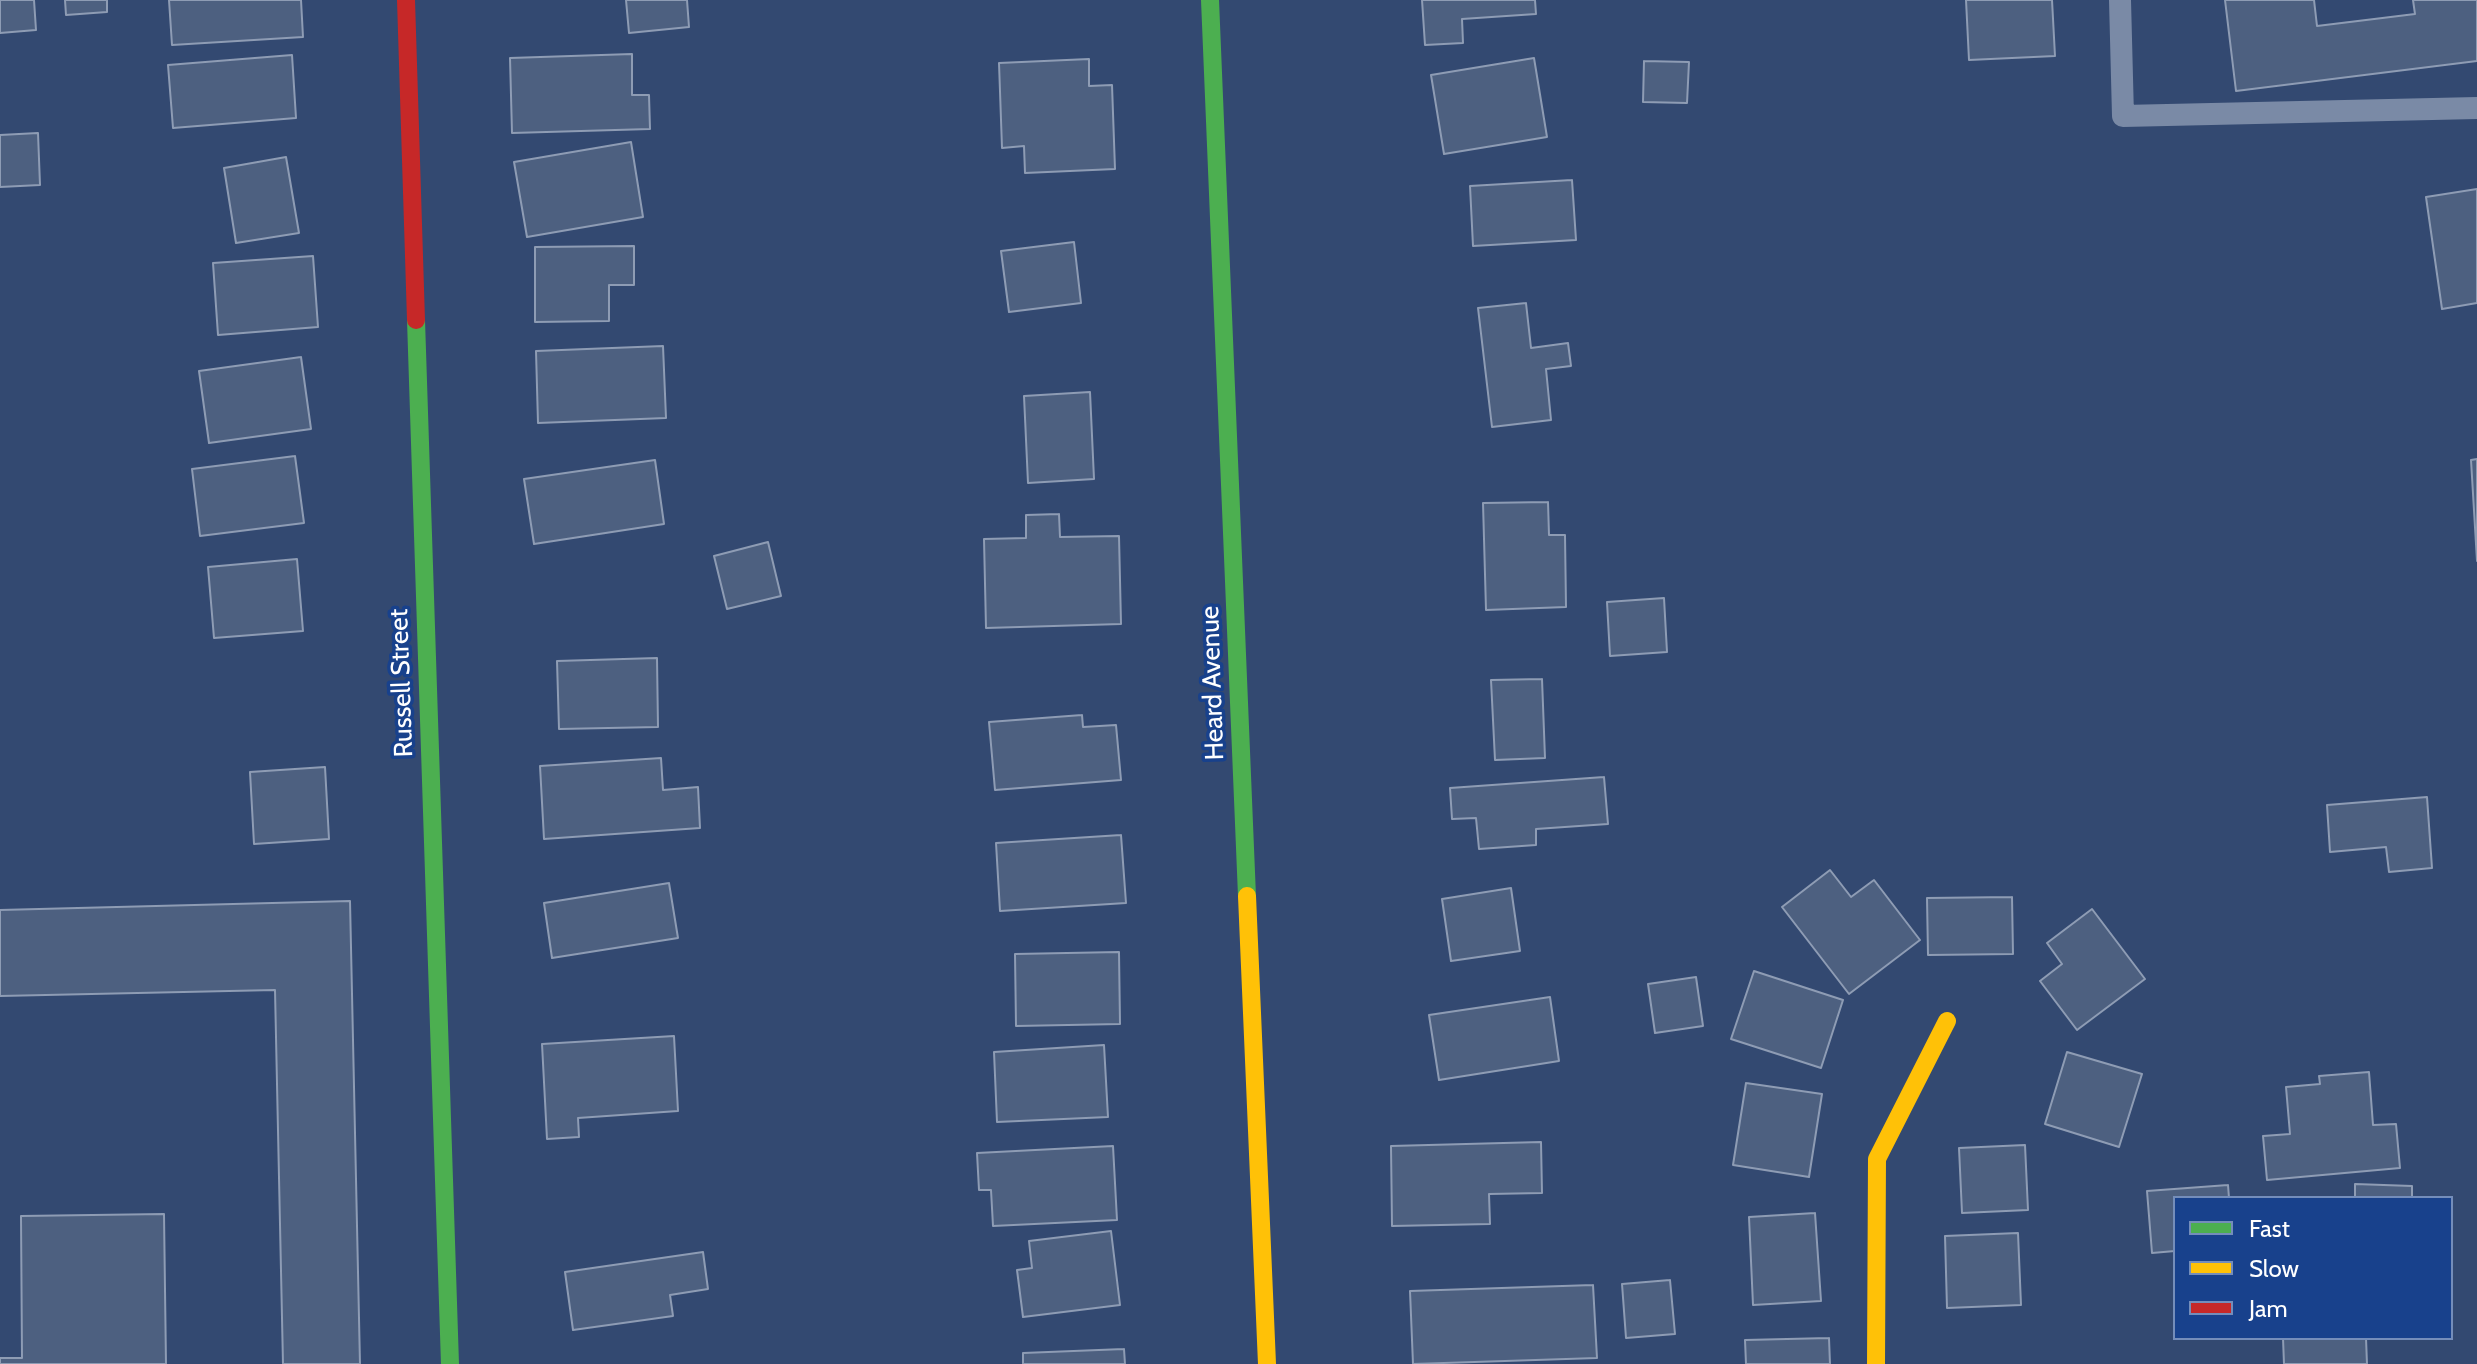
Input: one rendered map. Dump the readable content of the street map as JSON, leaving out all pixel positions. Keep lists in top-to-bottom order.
{
  "streets": {
    "street": ["Russell Street", "Heard Avenue"]
  },
  "legend": ["Fast", "Slow", "Jam"]
}
